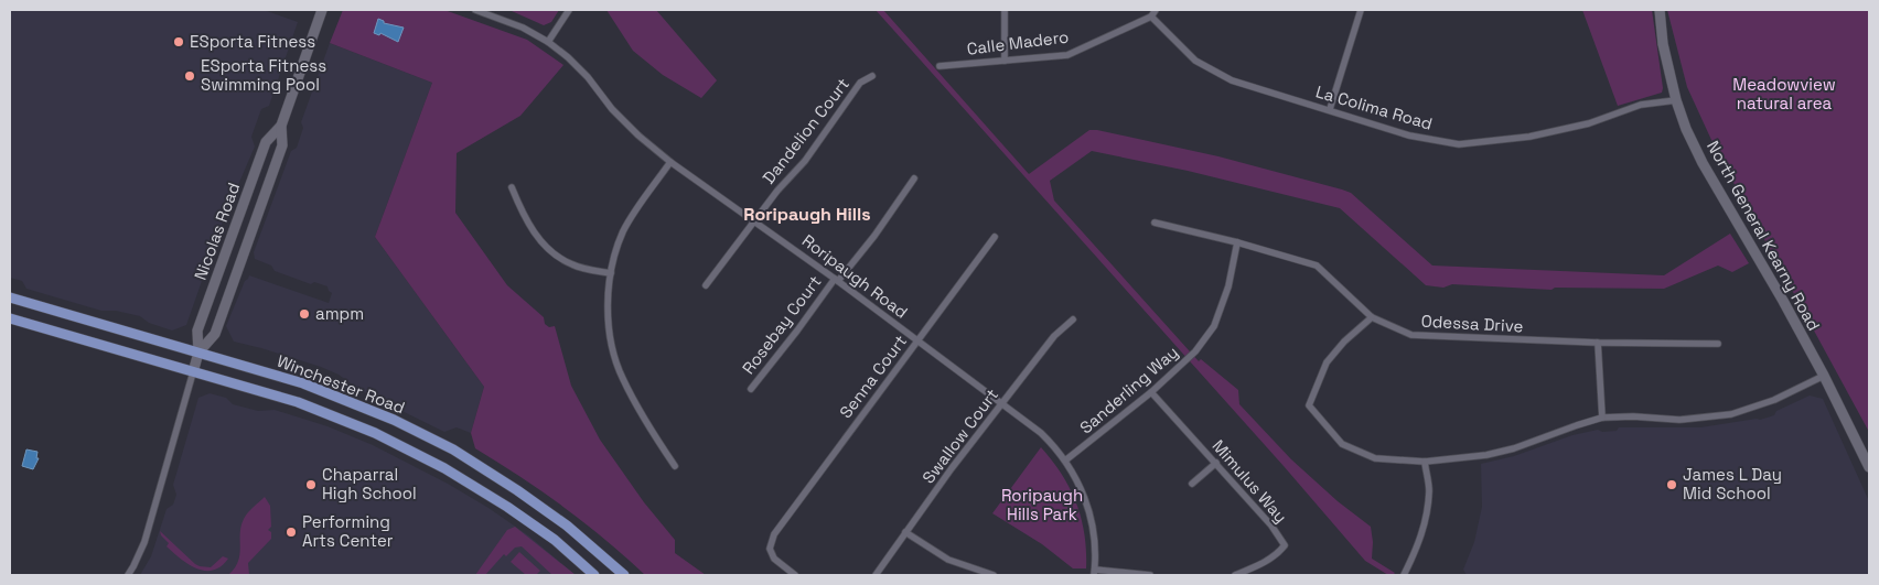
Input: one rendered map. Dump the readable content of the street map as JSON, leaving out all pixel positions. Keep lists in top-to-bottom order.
{
  "streets": {
    "main road": ["Nicolas Road", "North General Kearny Road", "Winchester Road"],
    "street": [
      "Calle Madero",
      "La Colima Road",
      "Dandelion Court",
      "Roripaugh Road",
      "Odessa Drive",
      "Rosebay Court",
      "Senna Court",
      "Sanderling Way",
      "Swallow Court",
      "Mimulus Way"
    ]
  },
  "crossings": [
    ["Calle Madero", "La Colima Road"],
    ["La Colima Road", "North General Kearny Road"],
    ["Dandelion Court", "Roripaugh Road"],
    ["Nicolas Road", "Winchester Road"],
    ["Roripaugh Road", "Rosebay Court"],
    ["Roripaugh Road", "Senna Court"],
    ["Roripaugh Road", "Sanderling Way"],
    ["Roripaugh Road", "Swallow Court"],
    ["Odessa Drive", "Sanderling Way"],
    ["Sanderling Way", "Mimulus Way"]
  ],
  "districts": ["Roripaugh Hills"],
  "parks": ["Meadowview natural area", "Roripaugh Hills Park"],
  "places": [
    "ESporta Fitness",
    "ESporta Fitness Swimming Pool",
    "ampm",
    "Chaparral High School",
    "James L Day Mid School",
    "Performing Arts Center"
  ]
}
